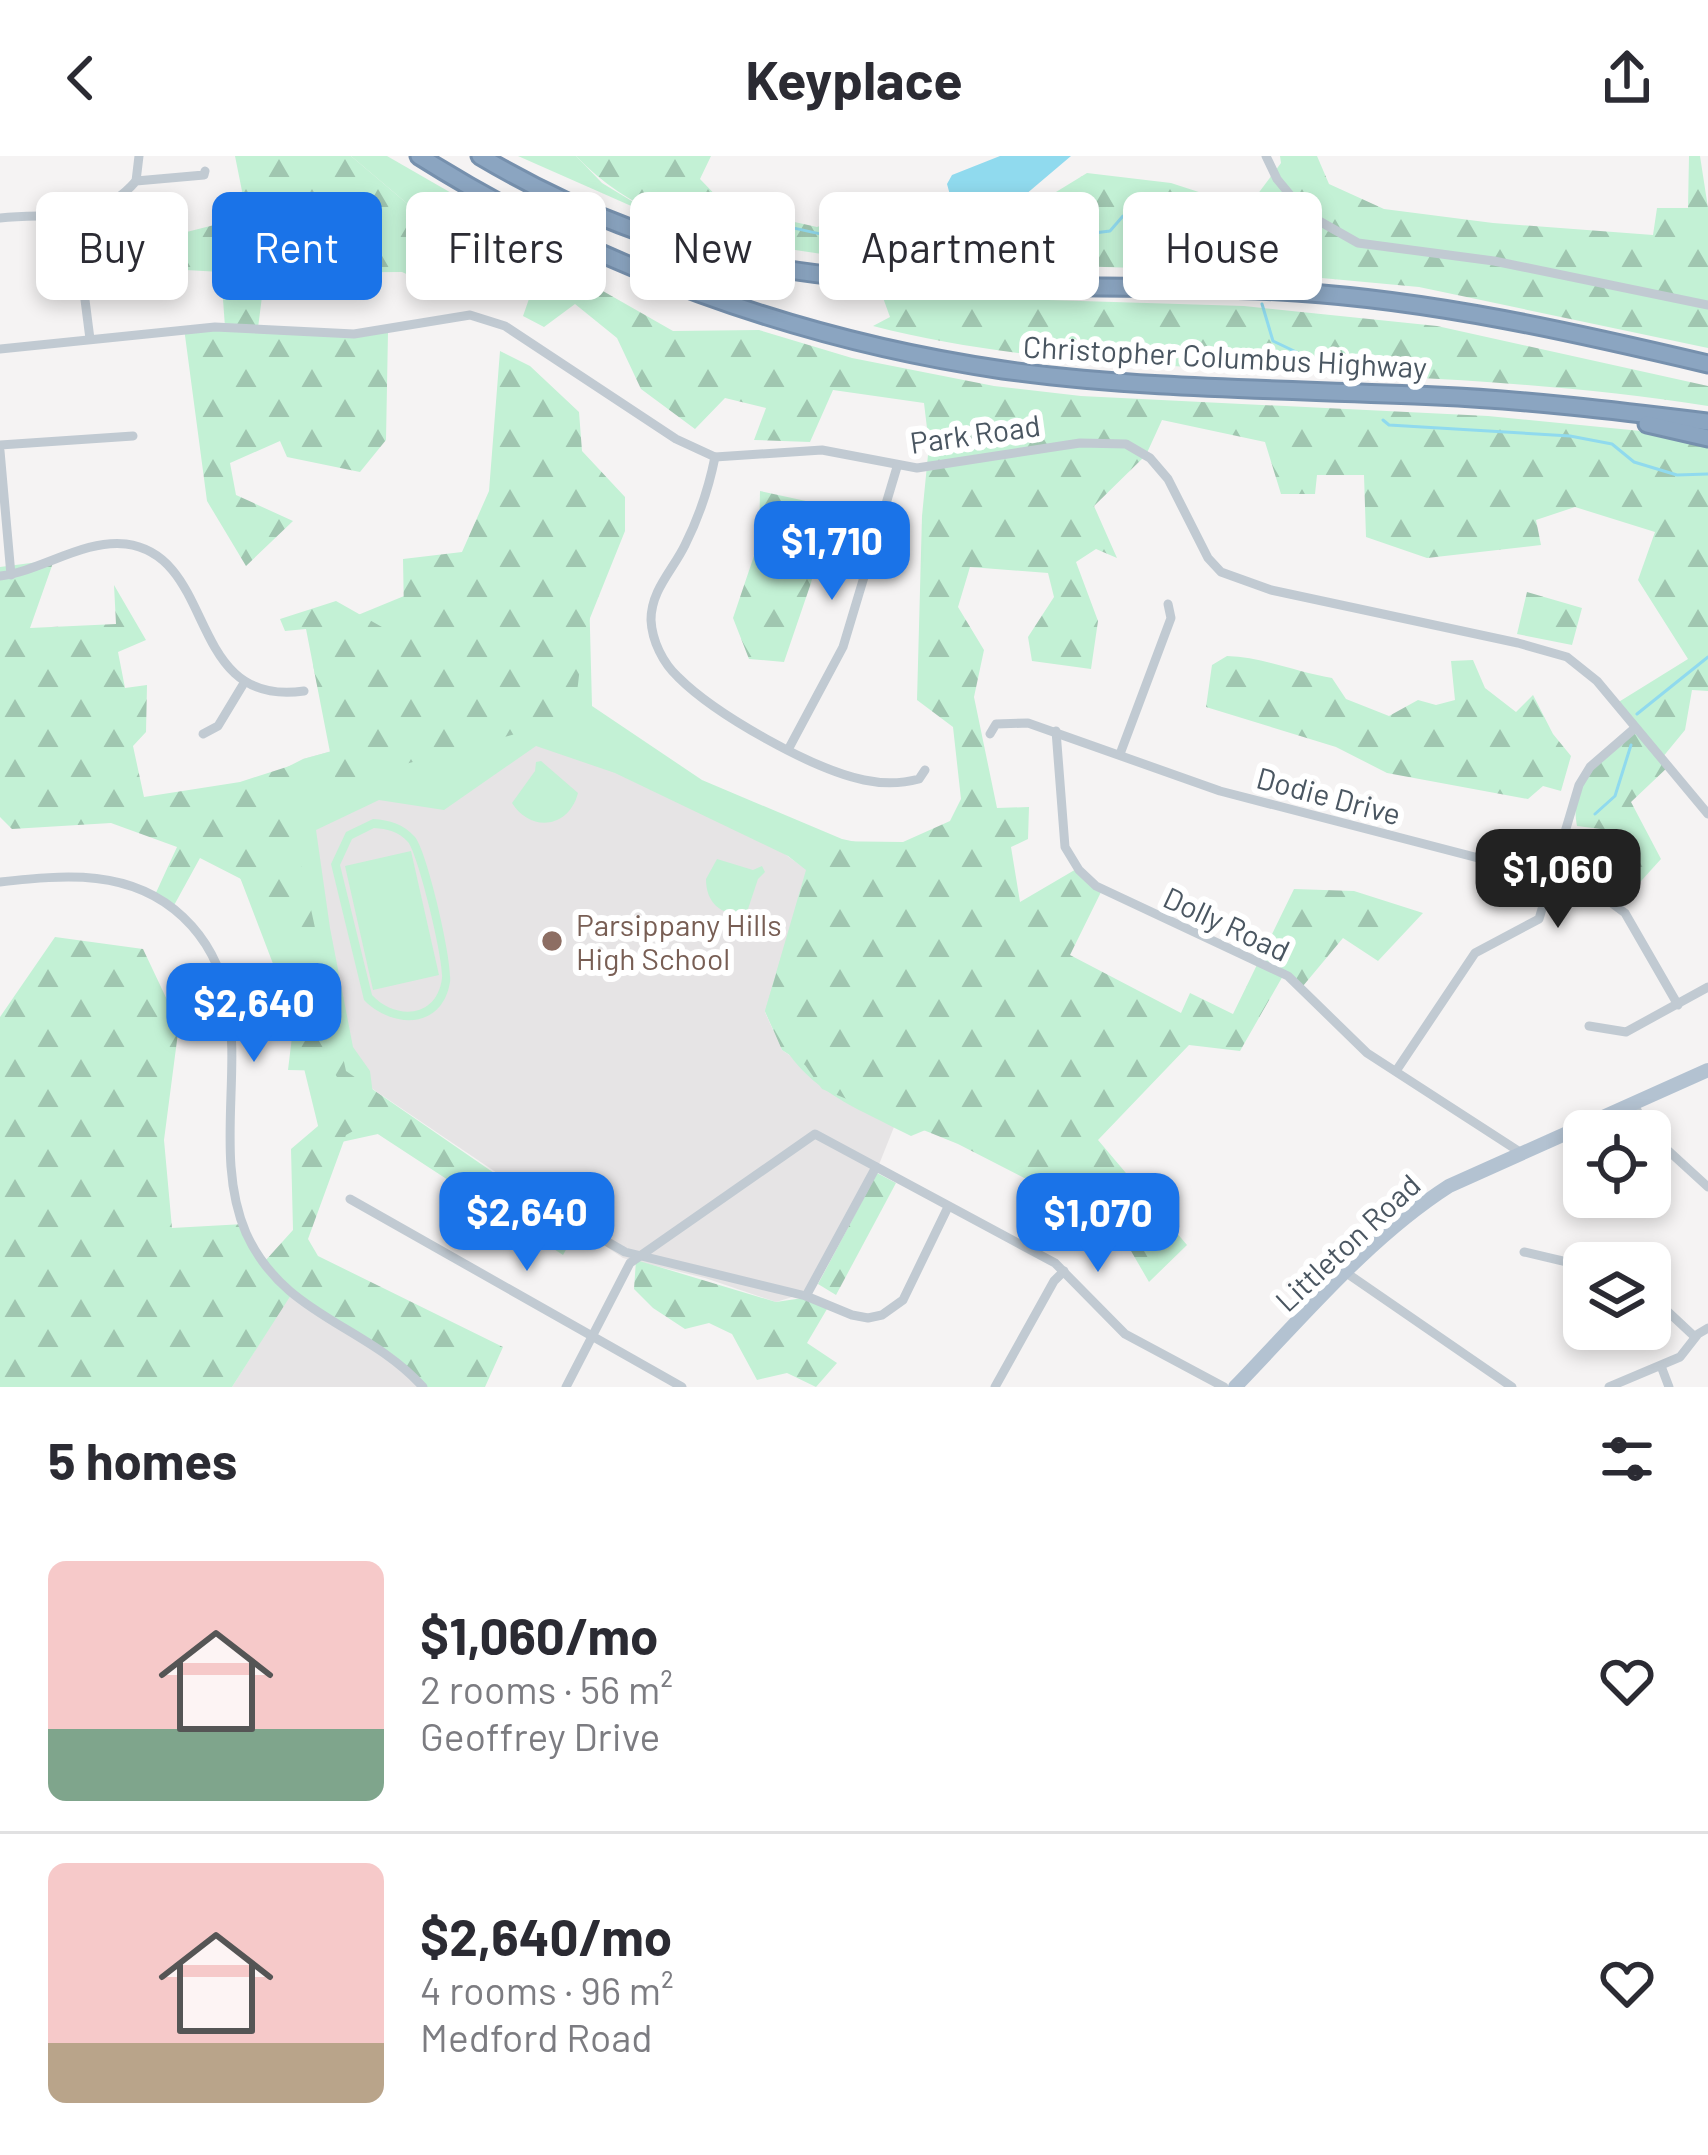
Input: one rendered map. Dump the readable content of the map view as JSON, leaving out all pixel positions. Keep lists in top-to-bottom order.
{
  "streets": {
    "highway": ["Christopher Columbus Highway"],
    "main road": ["Littleton Road"],
    "street": ["Park Road", "Dodie Drive", "Dolly Road"]
  },
  "crossings": [
    ["Dodie Drive", "Dolly Road"],
    ["Dolly Road", "Littleton Road"]
  ],
  "places": ["Parsippany Hills High School"],
  "page": {
    "header": "Keyplace",
    "chip": [
      "Buy",
      "Rent",
      "Filters",
      "New",
      "Apartment",
      "House"
    ],
    "price": [
      "$1,710",
      "$1,060",
      "$2,640",
      "$2,640",
      "$1,070"
    ],
    "heading": "5 homes",
    "list": [
      {
        "name": "$1,060/mo",
        "note": "2 rooms · 56 m² · Geoffrey Drive"
      },
      {
        "name": "$2,640/mo",
        "note": "4 rooms · 96 m² · Medford Road"
      }
    ]
  }
}
